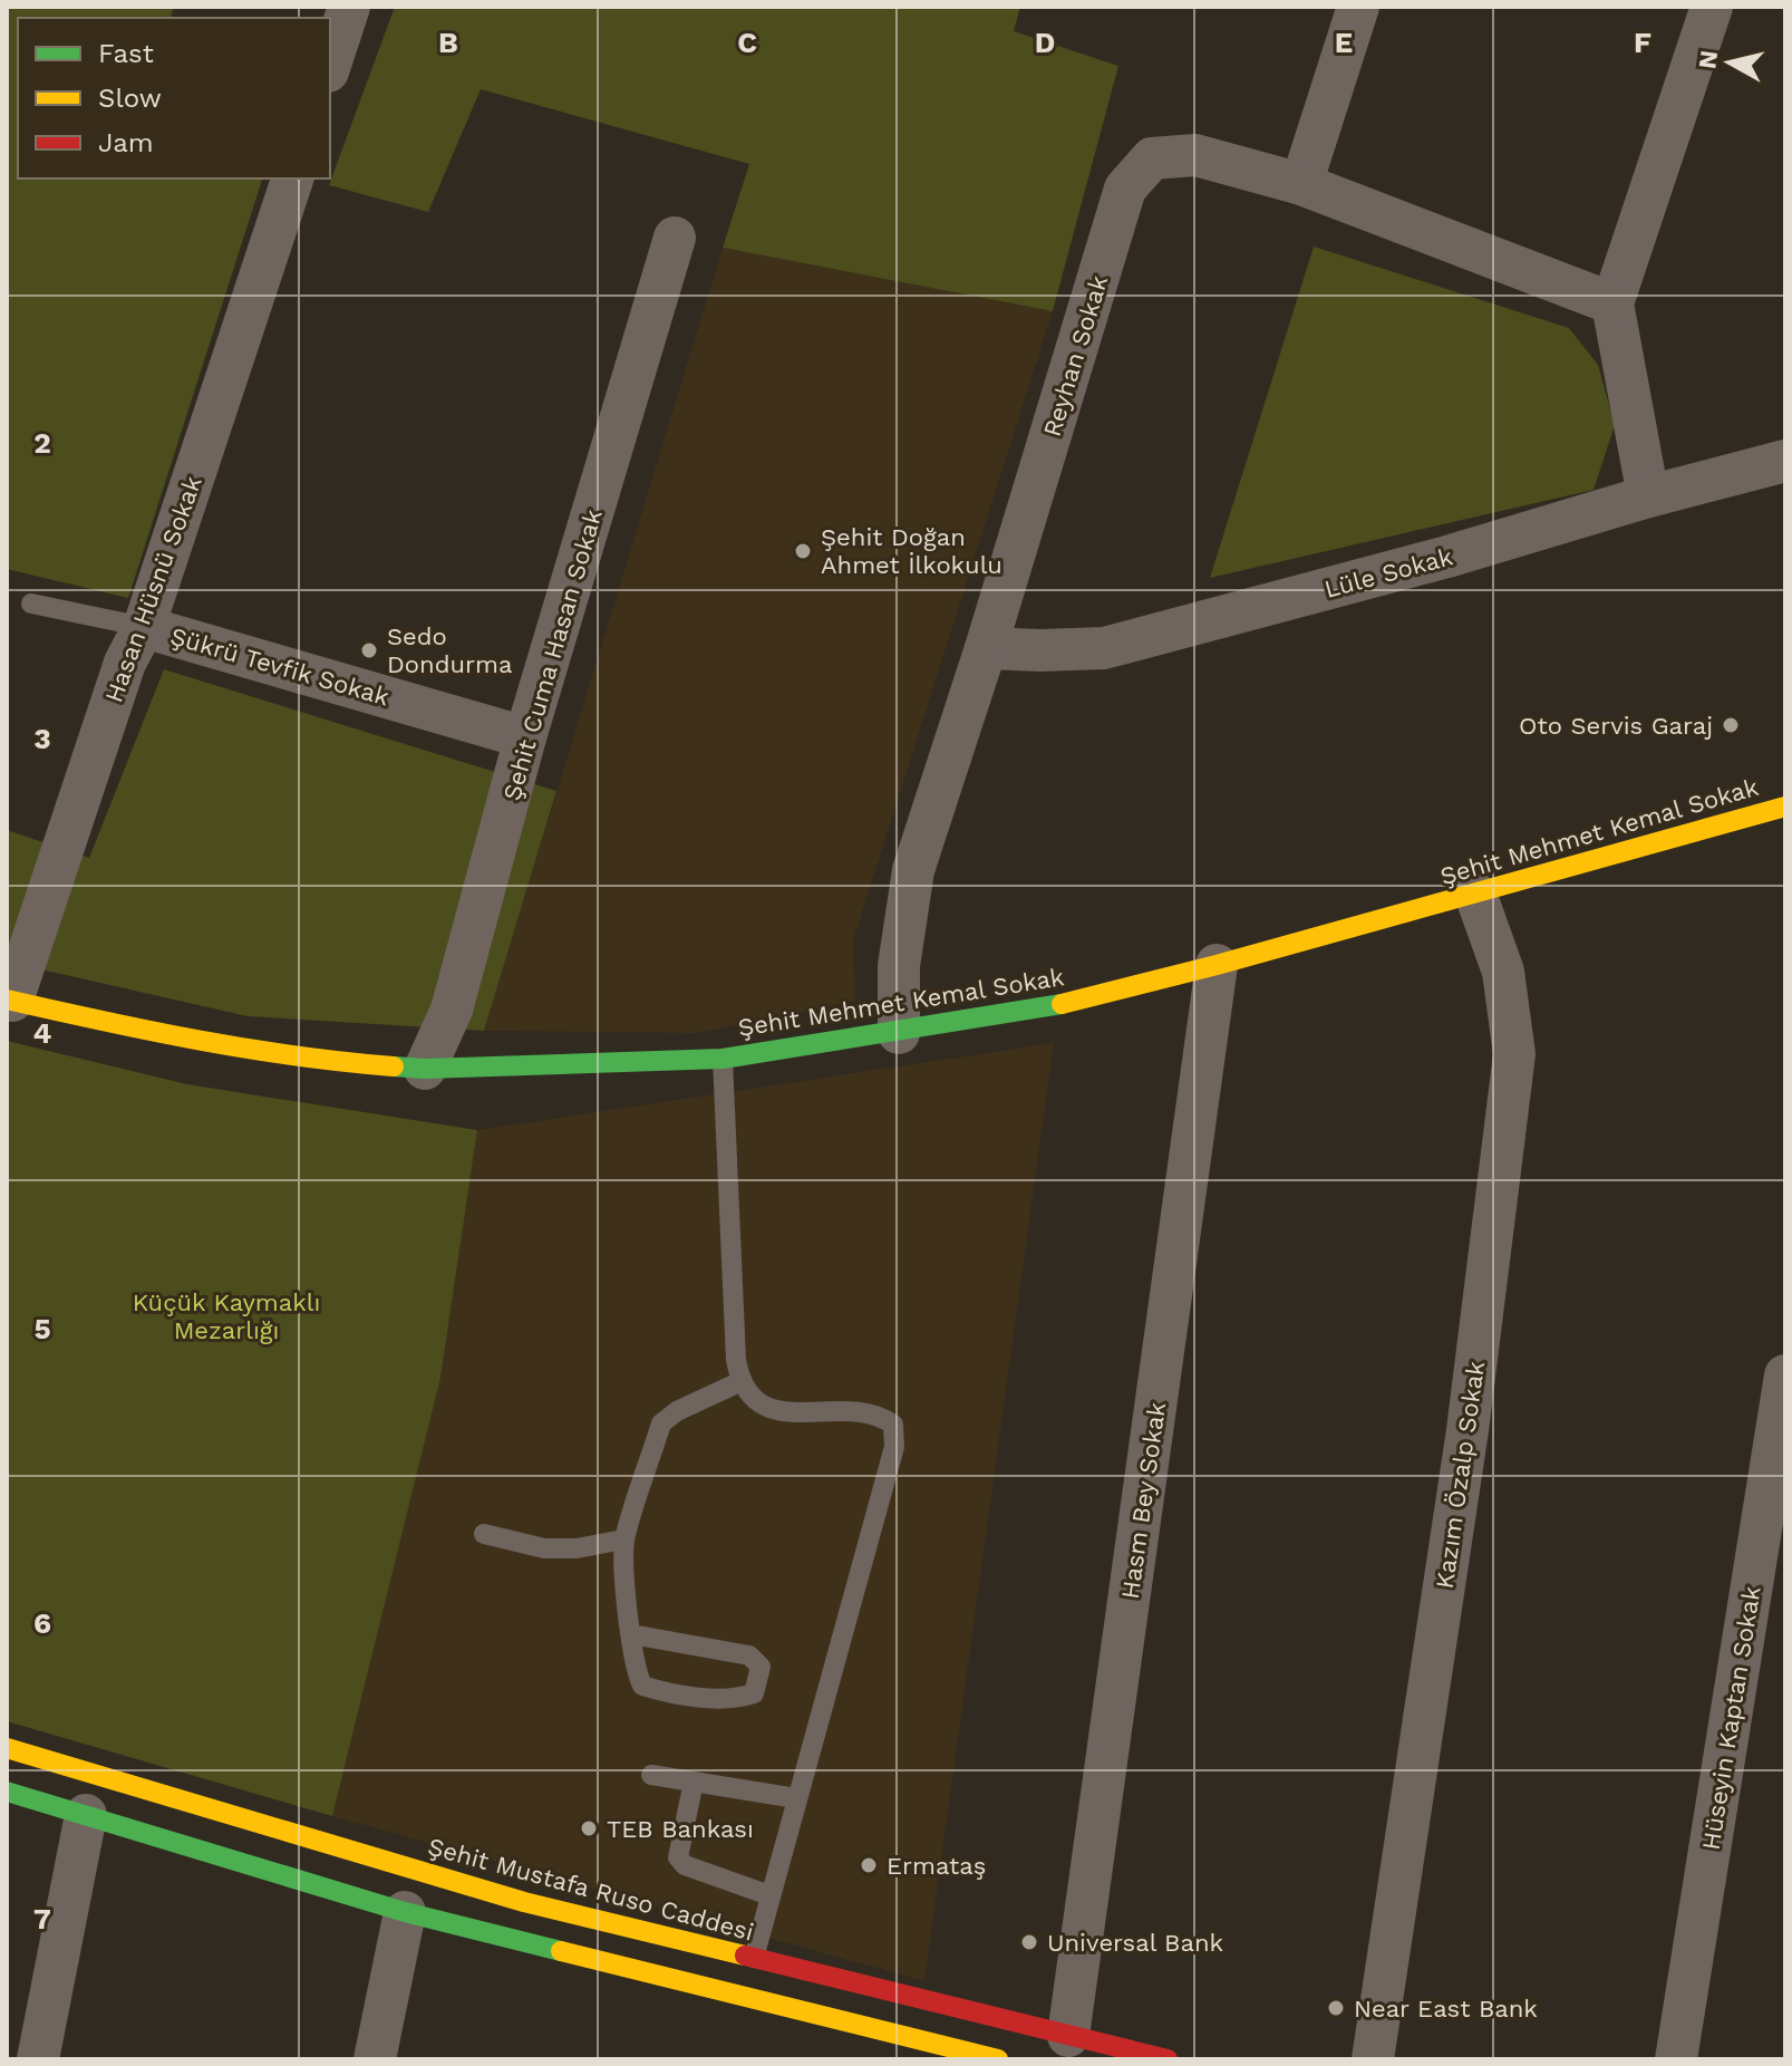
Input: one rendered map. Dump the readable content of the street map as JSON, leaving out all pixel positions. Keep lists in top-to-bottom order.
{
  "streets": {
    "main road": ["Şehit Mehmet Kemal Sokak", "Şehit Mustafa Ruso Caddesi"],
    "street": [
      "Reyhan Sokak",
      "Lüle Sokak",
      "Hasan Hüsnü Sokak",
      "Şehit Cuma Hasan Sokak",
      "Şükrü Tevfik Sokak",
      "Kazım Özalp Sokak",
      "Hasm Bey Sokak",
      "Hüseyin Kaptan Sokak"
    ]
  },
  "crossings": [
    ["Reyhan Sokak", "Lüle Sokak"],
    ["Reyhan Sokak", "Şehit Mehmet Kemal Sokak"],
    ["Hasan Hüsnü Sokak", "Şükrü Tevfik Sokak"],
    ["Hasan Hüsnü Sokak", "Şehit Mehmet Kemal Sokak"],
    ["Şehit Cuma Hasan Sokak", "Şükrü Tevfik Sokak"],
    ["Şehit Cuma Hasan Sokak", "Şehit Mehmet Kemal Sokak"],
    ["Şehit Mehmet Kemal Sokak", "Kazım Özalp Sokak"],
    ["Şehit Mehmet Kemal Sokak", "Hasm Bey Sokak"],
    ["Hasm Bey Sokak", "Şehit Mustafa Ruso Caddesi"]
  ],
  "parks": ["Küçük Kaymaklı Mezarlığı"],
  "places": [
    "Şehit Doğan Ahmet İlkokulu",
    "Sedo Dondurma",
    "Oto Servis Garaj",
    "TEB Bankası",
    "Ermataş",
    "Universal Bank",
    "Near East Bank"
  ],
  "legend": ["Fast", "Slow", "Jam"],
  "north": "left",
  "grid": {
    "columns": [
      "B",
      "C",
      "D",
      "E",
      "F"
    ],
    "rows": [
      "2",
      "3",
      "4",
      "5",
      "6",
      "7"
    ]
  }
}
